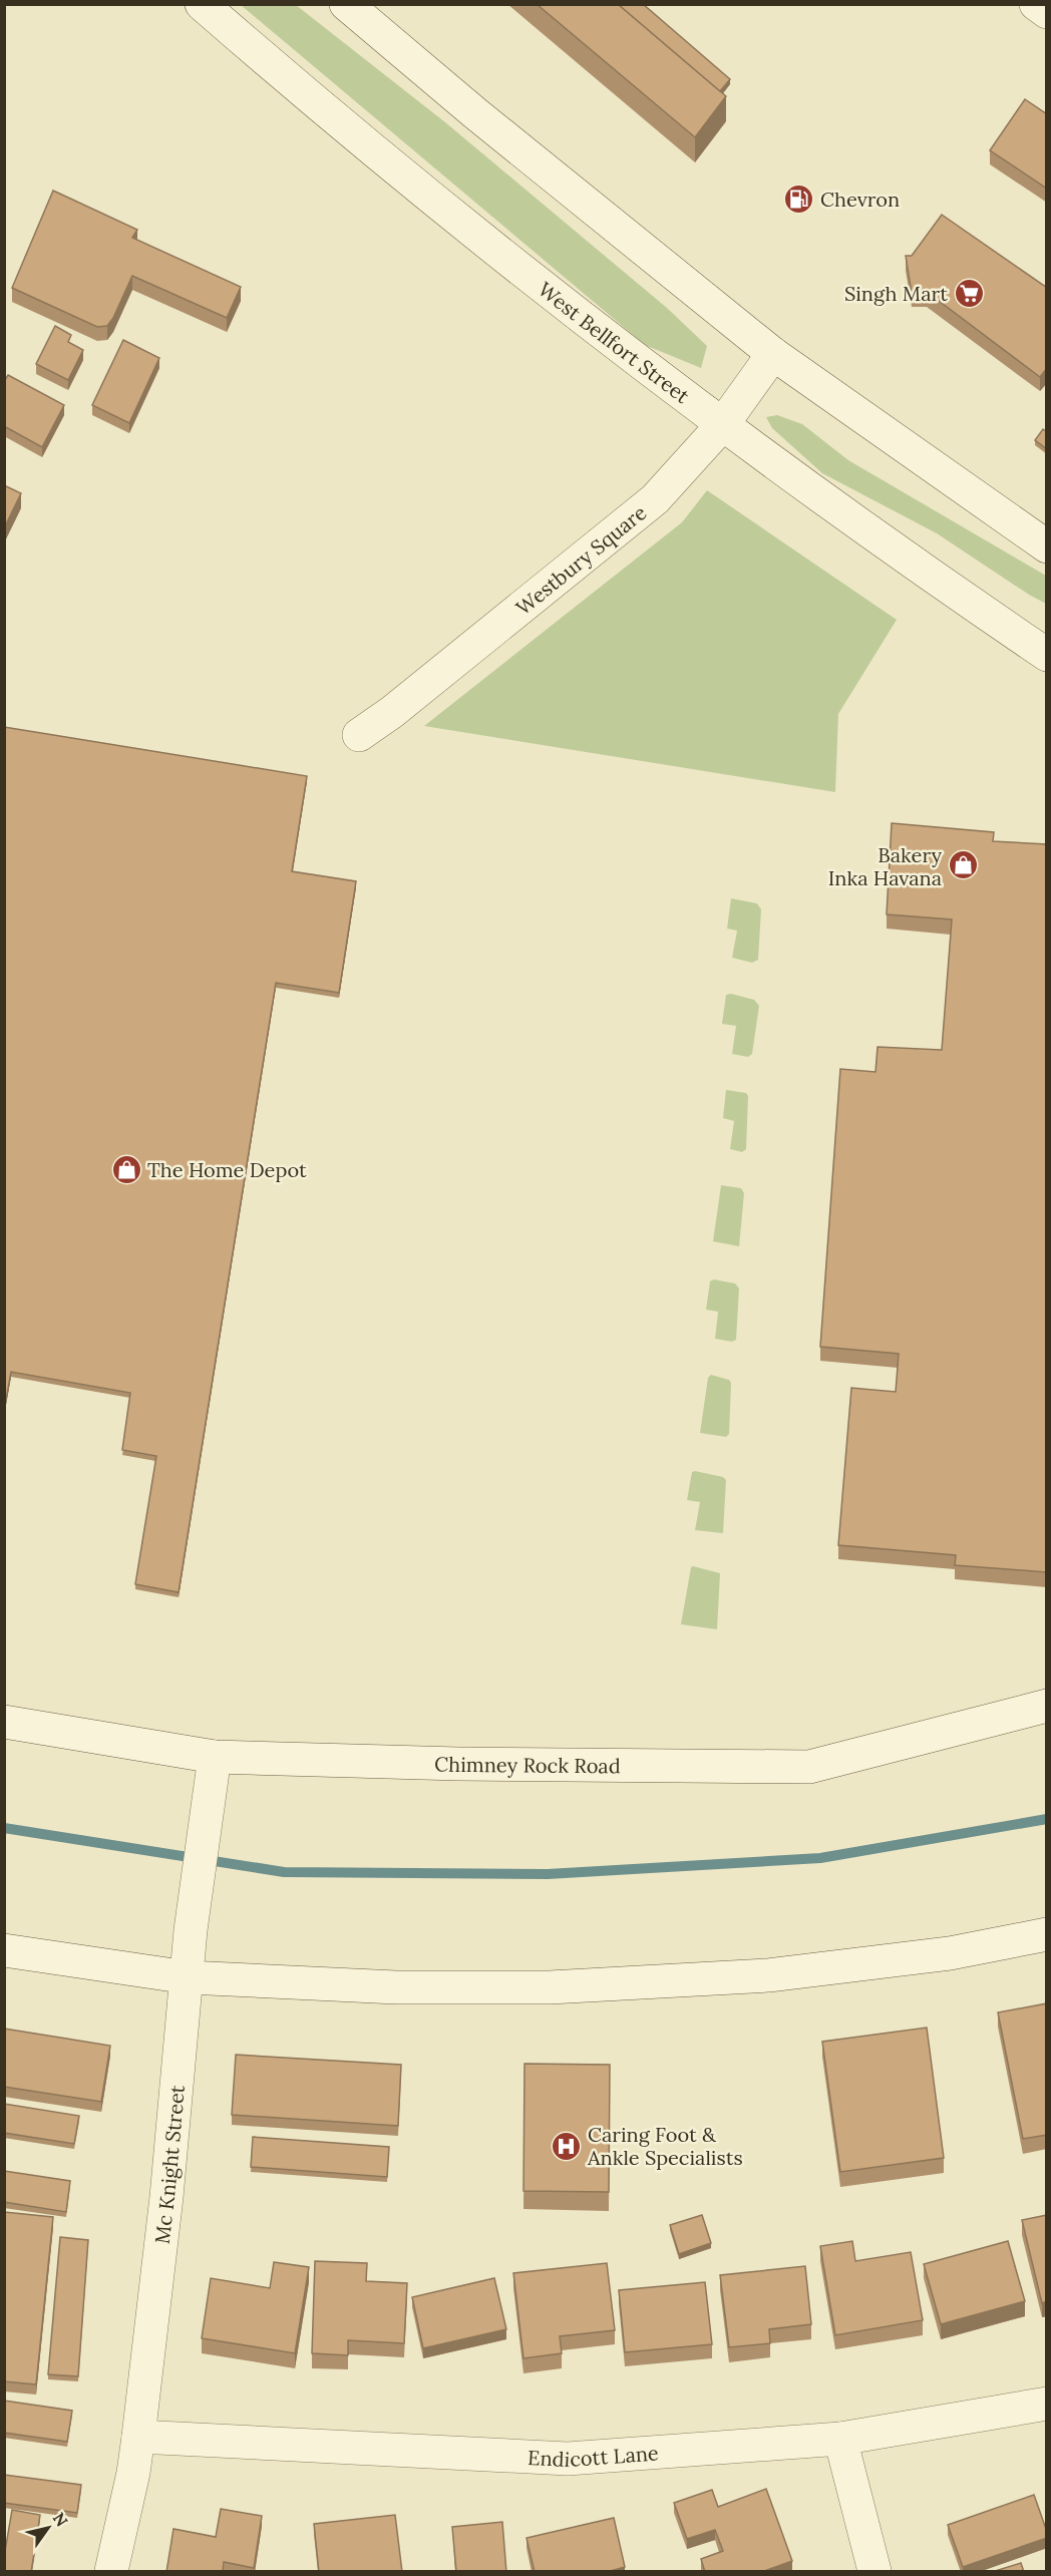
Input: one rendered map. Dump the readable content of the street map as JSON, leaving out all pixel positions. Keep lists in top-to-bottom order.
{
  "streets": {
    "main road": [
      "West Bellfort Street",
      "Westbury Square",
      "Chimney Rock Road",
      "Mc Knight Street",
      "Endicott Lane"
    ]
  },
  "crossings": [
    ["West Bellfort Street", "Westbury Square"],
    ["Chimney Rock Road", "Mc Knight Street"],
    ["Mc Knight Street", "Endicott Lane"]
  ],
  "places": {
    "fuel station": ["Chevron"],
    "supermarket": ["Singh Mart"],
    "shop": ["Bakery Inka Havana", "The Home Depot"],
    "hospital": ["Caring Foot & Ankle Specialists"]
  },
  "north": "top right"
}
